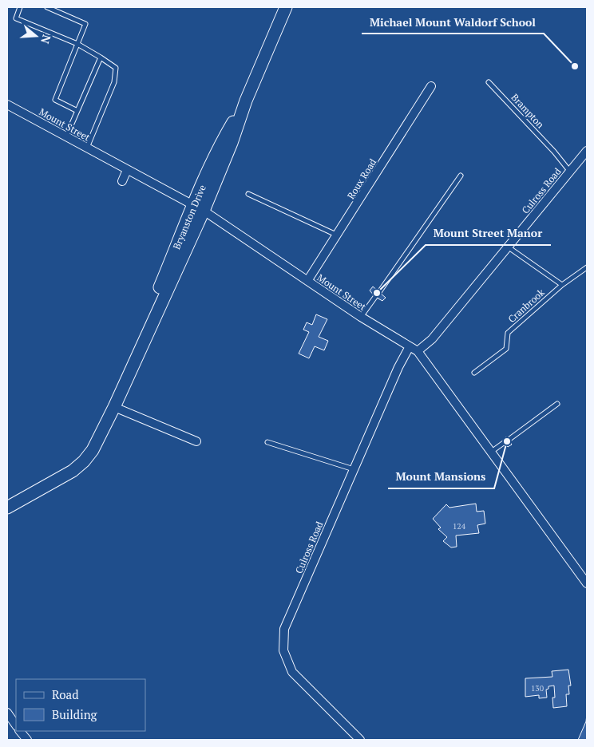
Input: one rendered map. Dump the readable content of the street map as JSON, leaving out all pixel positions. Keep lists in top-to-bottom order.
{
  "streets": {
    "main road": ["Bryanston Drive"],
    "street": ["Mount Street", "Roux Road", "Culross Road"],
    "lane": ["Brampton", "Cranbrook"]
  },
  "crossings": [
    ["Brampton", "Culross Road"],
    ["Mount Street", "Roux Road"],
    ["Mount Street", "Culross Road"],
    ["Mount Street", "Bryanston Drive"]
  ],
  "places": ["Michael Mount Waldorf School", "Mount Street Manor", "Mount Mansions"],
  "house_numbers": ["124", "130"],
  "legend": ["Road", "Building"],
  "north": "right"
}
